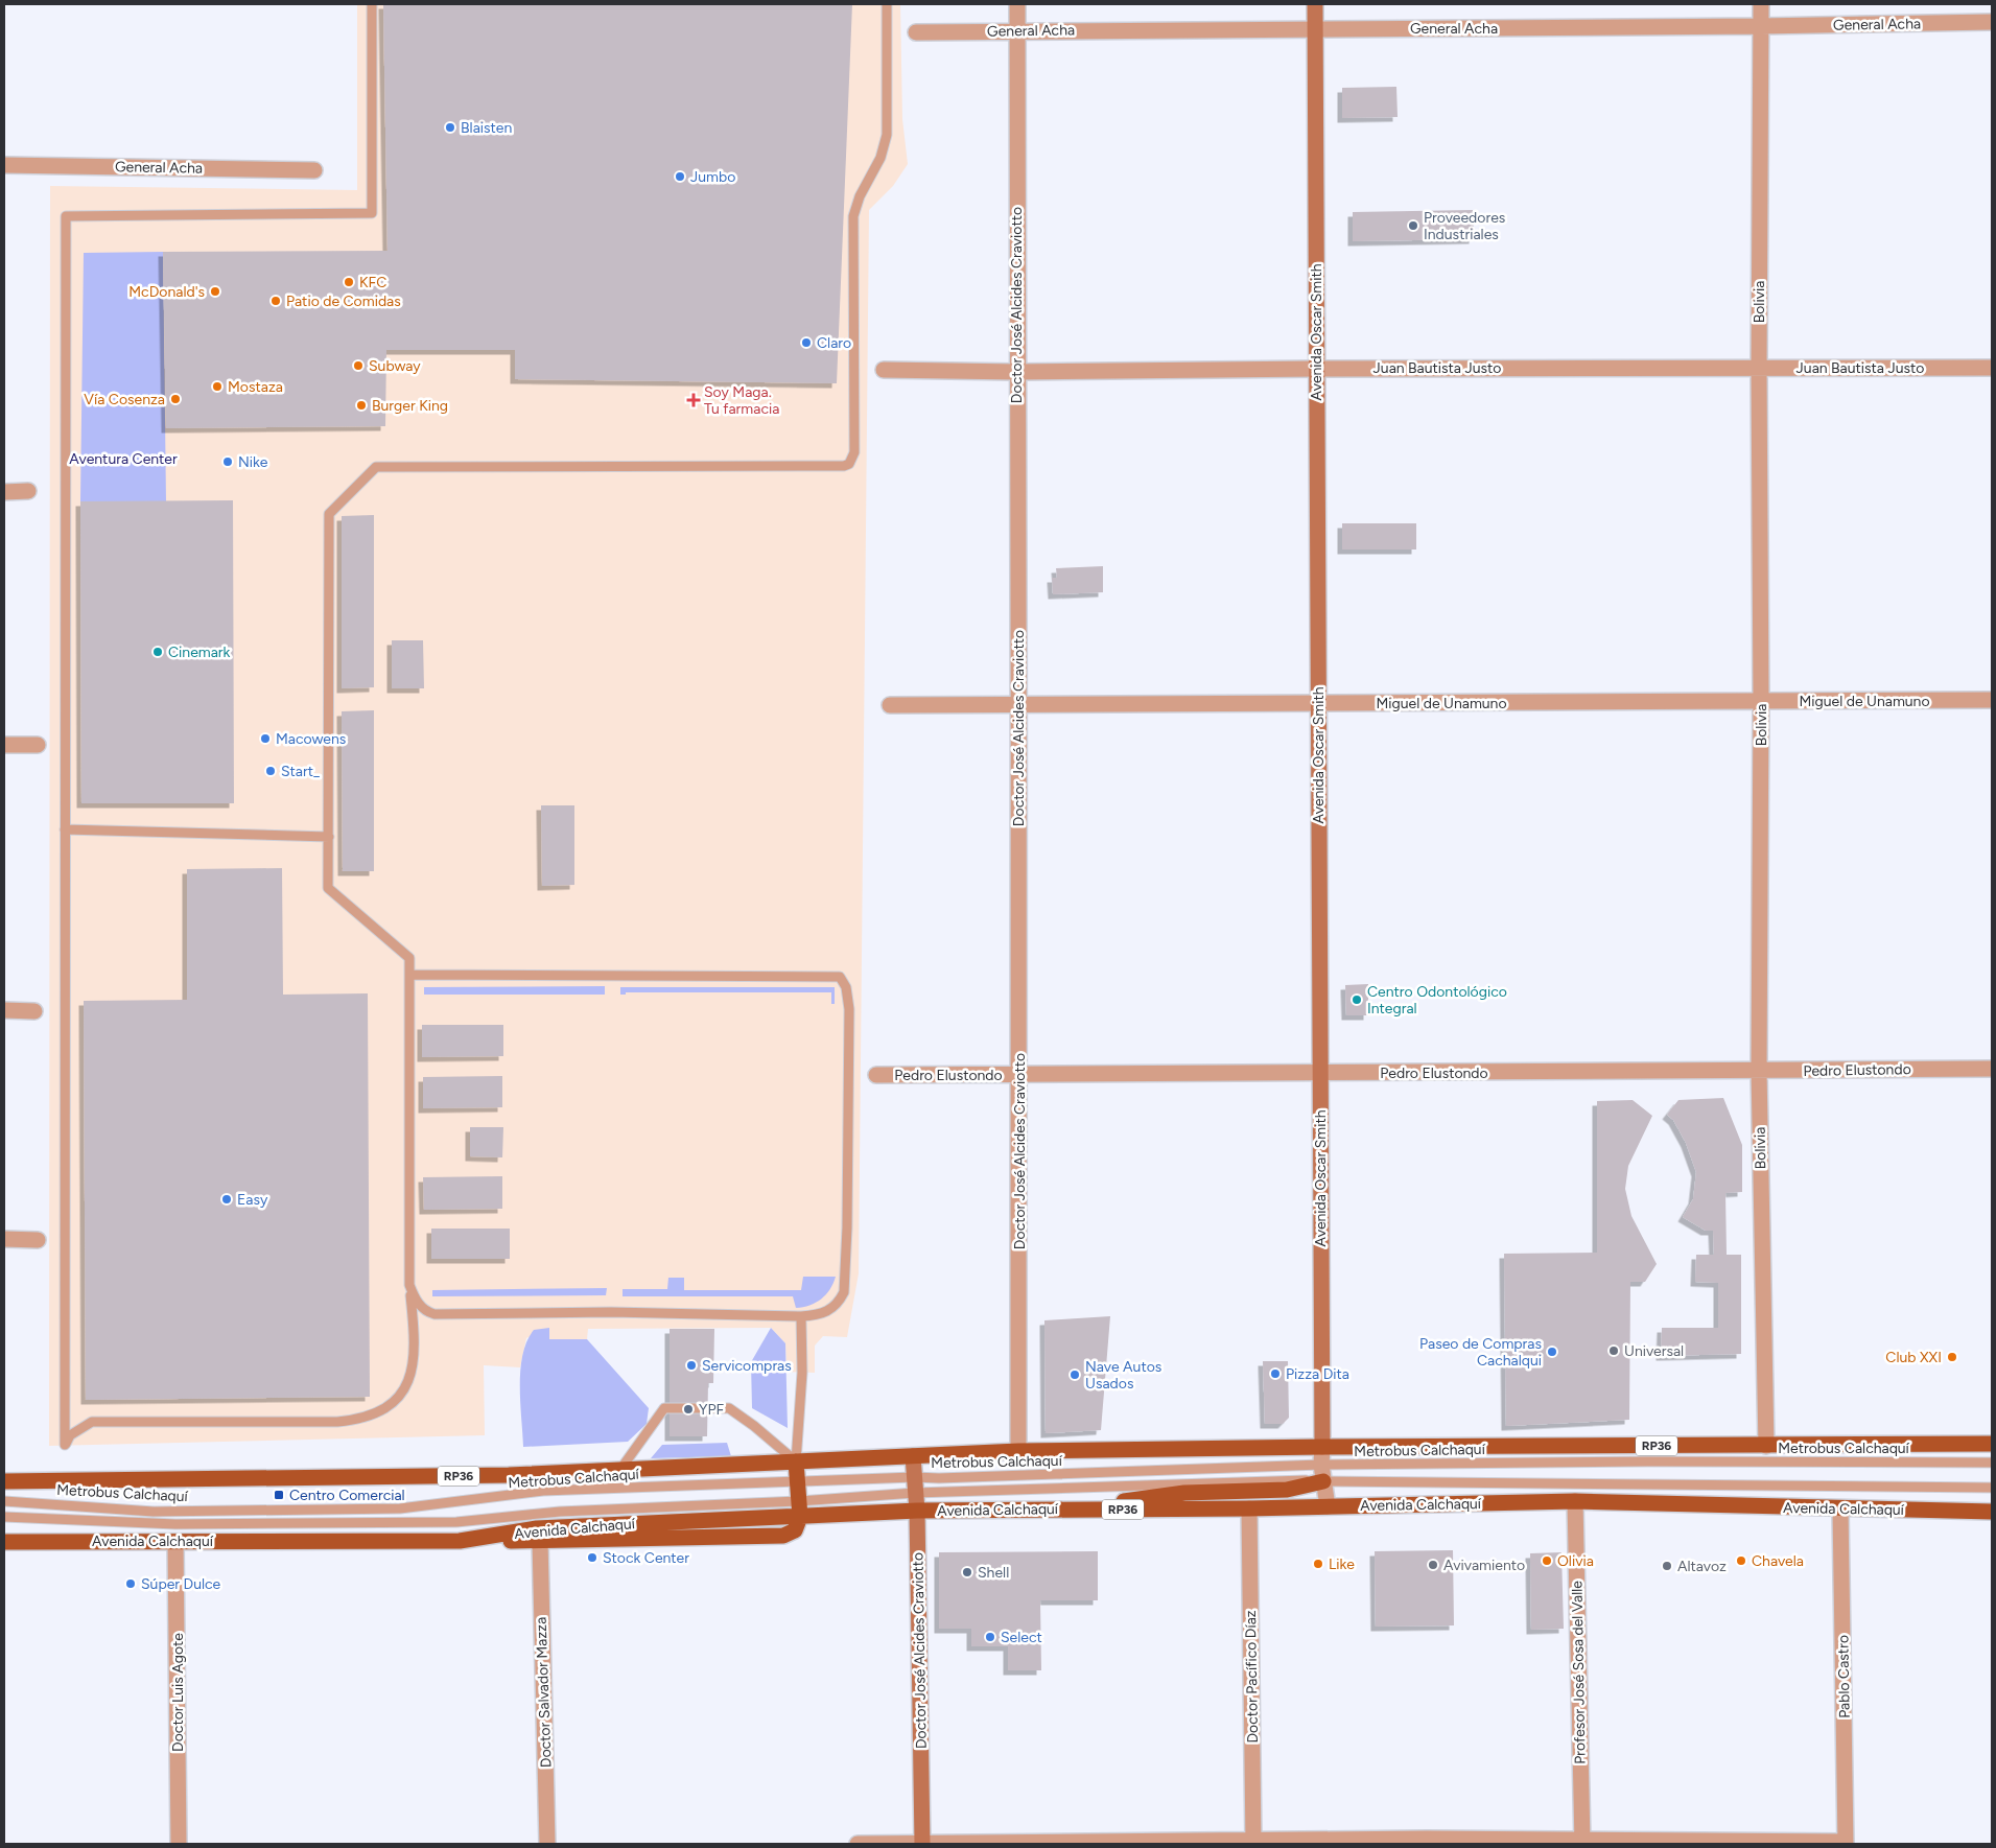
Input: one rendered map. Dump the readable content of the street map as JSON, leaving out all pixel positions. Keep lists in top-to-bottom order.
{
  "streets": {
    "main road": [
      "Doctor José Alcides Craviotto",
      "Avenida Oscar Smith",
      "RP36",
      "Avenida Calchaquí"
    ],
    "street": [
      "General Acha",
      "Bolivia",
      "Juan Bautista Justo",
      "Miguel de Unamuno",
      "Pedro Elustondo",
      "Profesor José Sosa del Valle",
      "Doctor Pacífico Díaz",
      "Pablo Castro",
      "Doctor Luis Agote",
      "Doctor Salvador Mazza"
    ],
    "lane": ["Metrobus Calchaquí"]
  },
  "crossings": [
    ["General Acha", "Bolivia"],
    ["General Acha", "Doctor José Alcides Craviotto"],
    ["General Acha", "Avenida Oscar Smith"],
    ["Bolivia", "Juan Bautista Justo"],
    ["Bolivia", "Miguel de Unamuno"],
    ["Bolivia", "Pedro Elustondo"],
    ["Bolivia", "RP36"],
    ["Doctor José Alcides Craviotto", "Juan Bautista Justo"],
    ["Doctor José Alcides Craviotto", "Miguel de Unamuno"],
    ["Doctor José Alcides Craviotto", "Pedro Elustondo"],
    ["Doctor José Alcides Craviotto", "RP36"],
    ["Doctor José Alcides Craviotto", "Metrobus Calchaquí"],
    ["Doctor José Alcides Craviotto", "Avenida Calchaquí"],
    ["Avenida Oscar Smith", "Juan Bautista Justo"],
    ["Avenida Oscar Smith", "Miguel de Unamuno"],
    ["Avenida Oscar Smith", "Pedro Elustondo"],
    ["Avenida Oscar Smith", "RP36"],
    ["Avenida Oscar Smith", "Metrobus Calchaquí"],
    ["Avenida Oscar Smith", "Avenida Calchaquí"],
    ["Metrobus Calchaquí", "Avenida Calchaquí"],
    ["Avenida Calchaquí", "Profesor José Sosa del Valle"],
    ["Avenida Calchaquí", "Doctor Pacífico Díaz"],
    ["Avenida Calchaquí", "Pablo Castro"],
    ["Avenida Calchaquí", "Doctor Luis Agote"]
  ],
  "parks": ["Aventura Center"],
  "places": {
    "other": [
      "Blaisten",
      "Jumbo",
      "Proveedores Industriales",
      "KFC",
      "McDonald's",
      "Patio de Comidas",
      "Claro",
      "Subway",
      "Mostaza",
      "Vía Cosenza",
      "Burger King",
      "Nike",
      "Cinemark",
      "Macowens",
      "Start_",
      "Centro Odontológico Integral",
      "Easy",
      "Universal",
      "Paseo de Compras Cachalqui",
      "Club XXI",
      "Servicompras",
      "Pizza Dita",
      "Nave Autos Usados",
      "YPF",
      "Stock Center",
      "Olivia",
      "Chavela",
      "Like",
      "Avivamiento",
      "Altavoz",
      "Shell",
      "Súper Dulce",
      "Select"
    ],
    "health": ["Soy Maga. Tu farmacia"],
    "transit": ["Centro Comercial"]
  }
}
